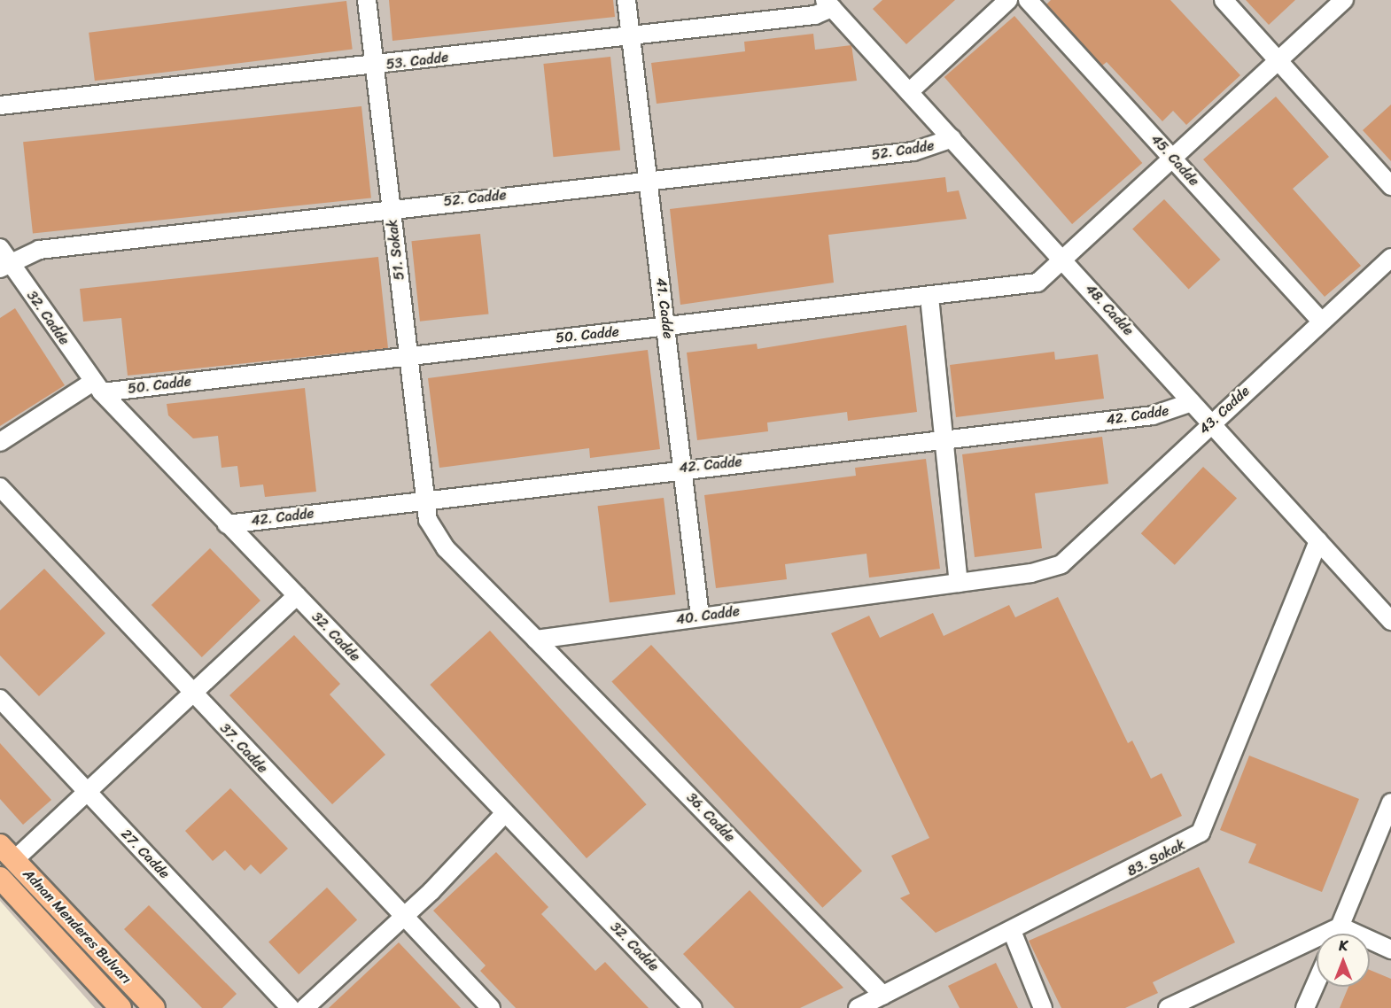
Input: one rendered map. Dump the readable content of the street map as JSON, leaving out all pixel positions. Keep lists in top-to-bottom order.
{
  "streets": {
    "main road": ["Adnan Menderes Bulvarı"],
    "street": [
      "53. Cadde",
      "52. Cadde",
      "45. Cadde",
      "51. Sokak",
      "41. Cadde",
      "48. Cadde",
      "32. Cadde",
      "50. Cadde",
      "43. Cadde",
      "42. Cadde",
      "40. Cadde",
      "37. Cadde",
      "36. Cadde",
      "27. Cadde",
      "83. Sokak"
    ]
  },
  "crossings": [
    ["53. Cadde", "51. Sokak"],
    ["53. Cadde", "41. Cadde"],
    ["53. Cadde", "48. Cadde"],
    ["52. Cadde", "51. Sokak"],
    ["52. Cadde", "41. Cadde"],
    ["52. Cadde", "48. Cadde"],
    ["52. Cadde", "32. Cadde"],
    ["45. Cadde", "50. Cadde"],
    ["45. Cadde", "43. Cadde"],
    ["51. Sokak", "50. Cadde"],
    ["51. Sokak", "42. Cadde"],
    ["41. Cadde", "50. Cadde"],
    ["41. Cadde", "42. Cadde"],
    ["41. Cadde", "40. Cadde"],
    ["48. Cadde", "50. Cadde"],
    ["48. Cadde", "43. Cadde"],
    ["48. Cadde", "42. Cadde"],
    ["48. Cadde", "83. Sokak"],
    ["32. Cadde", "50. Cadde"],
    ["32. Cadde", "42. Cadde"],
    ["43. Cadde", "40. Cadde"],
    ["40. Cadde", "36. Cadde"],
    ["36. Cadde", "83. Sokak"]
  ],
  "north": "top"
}
